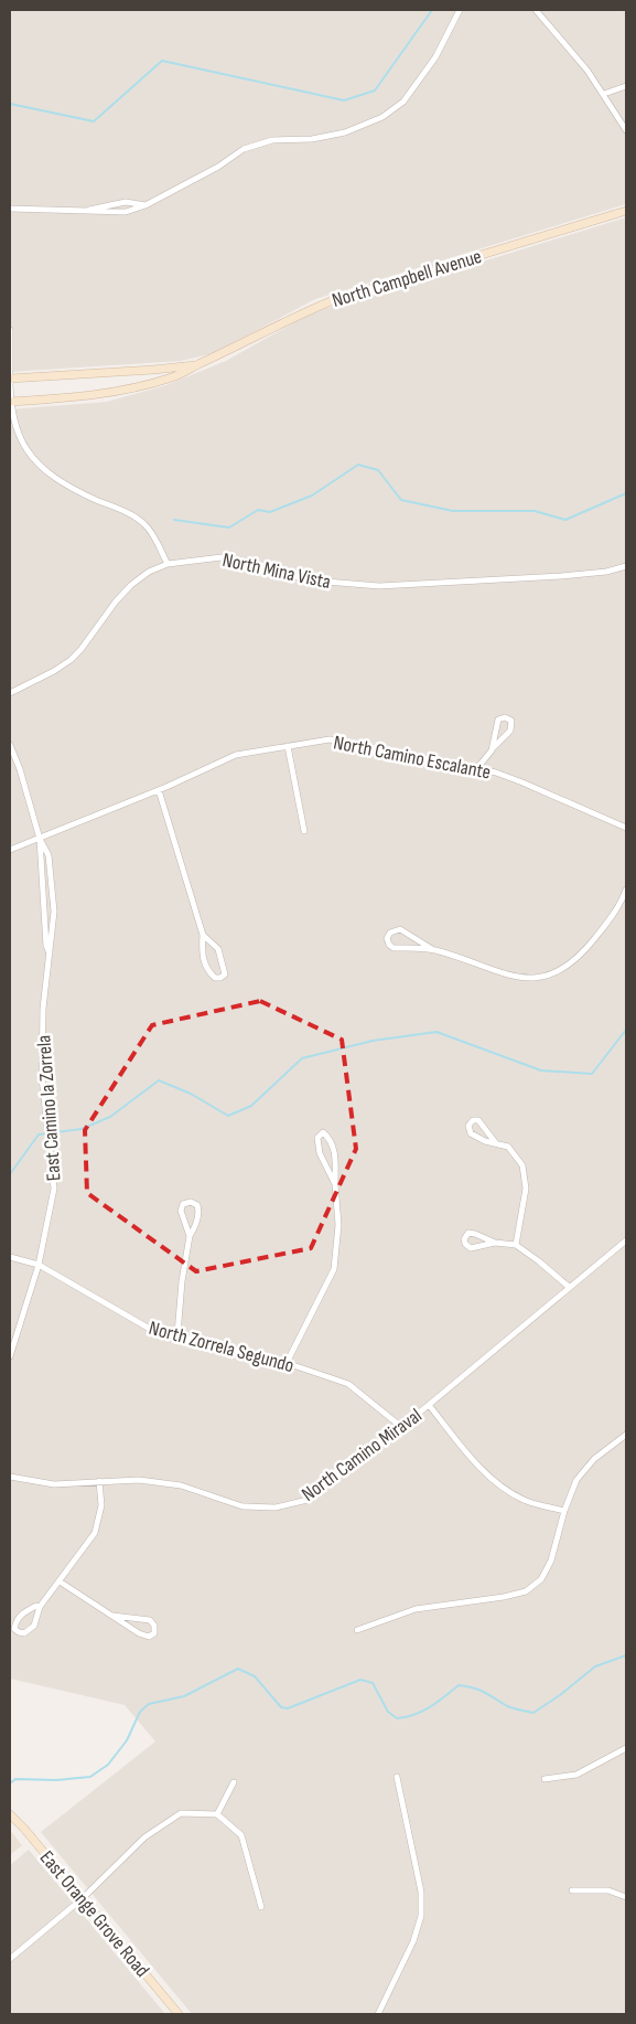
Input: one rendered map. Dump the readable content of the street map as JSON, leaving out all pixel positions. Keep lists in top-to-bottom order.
{
  "streets": {
    "main road": ["North Campbell Avenue", "East Orange Grove Road"],
    "street": [
      "North Mina Vista",
      "North Camino Escalante",
      "East Camino la Zorrela",
      "North Zorrela Segundo",
      "North Camino Miraval"
    ]
  },
  "crossings": [
    ["North Camino Escalante", "East Camino la Zorrela"],
    ["East Camino la Zorrela", "North Zorrela Segundo"],
    ["North Zorrela Segundo", "North Camino Miraval"]
  ]
}
